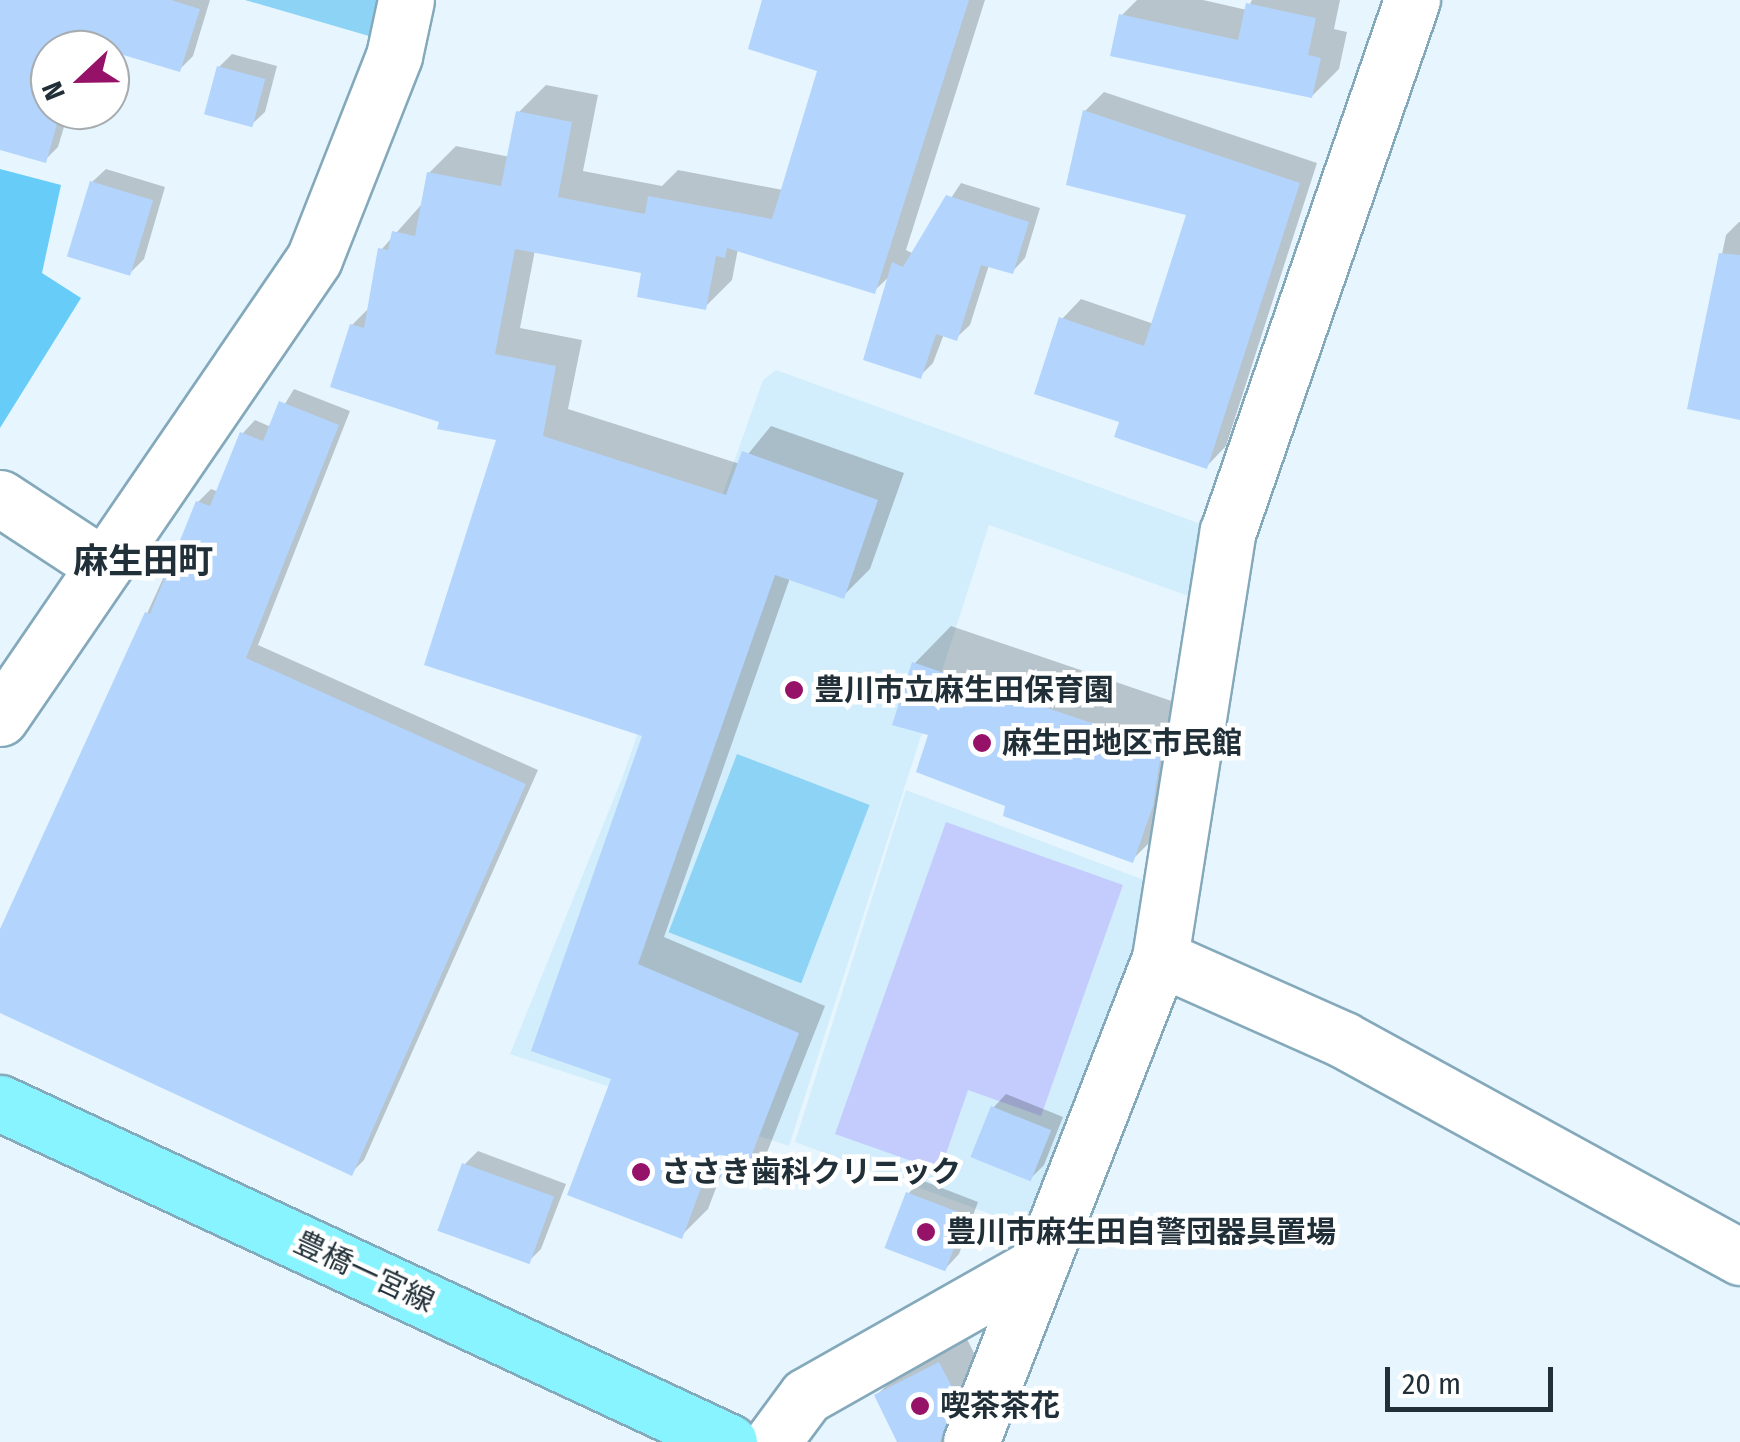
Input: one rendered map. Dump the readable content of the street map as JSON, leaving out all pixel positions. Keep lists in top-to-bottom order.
{
  "streets": {
    "main road": ["豊橋一宮線"]
  },
  "districts": ["麻生田町"],
  "places": [
    "豊川市立麻生田保育園",
    "麻生田地区市民館",
    "ささき歯科クリニック",
    "豊川市麻生田自警団器具置場",
    "喫茶茶花"
  ],
  "scale_bar": "20 m",
  "north": "left"
}
